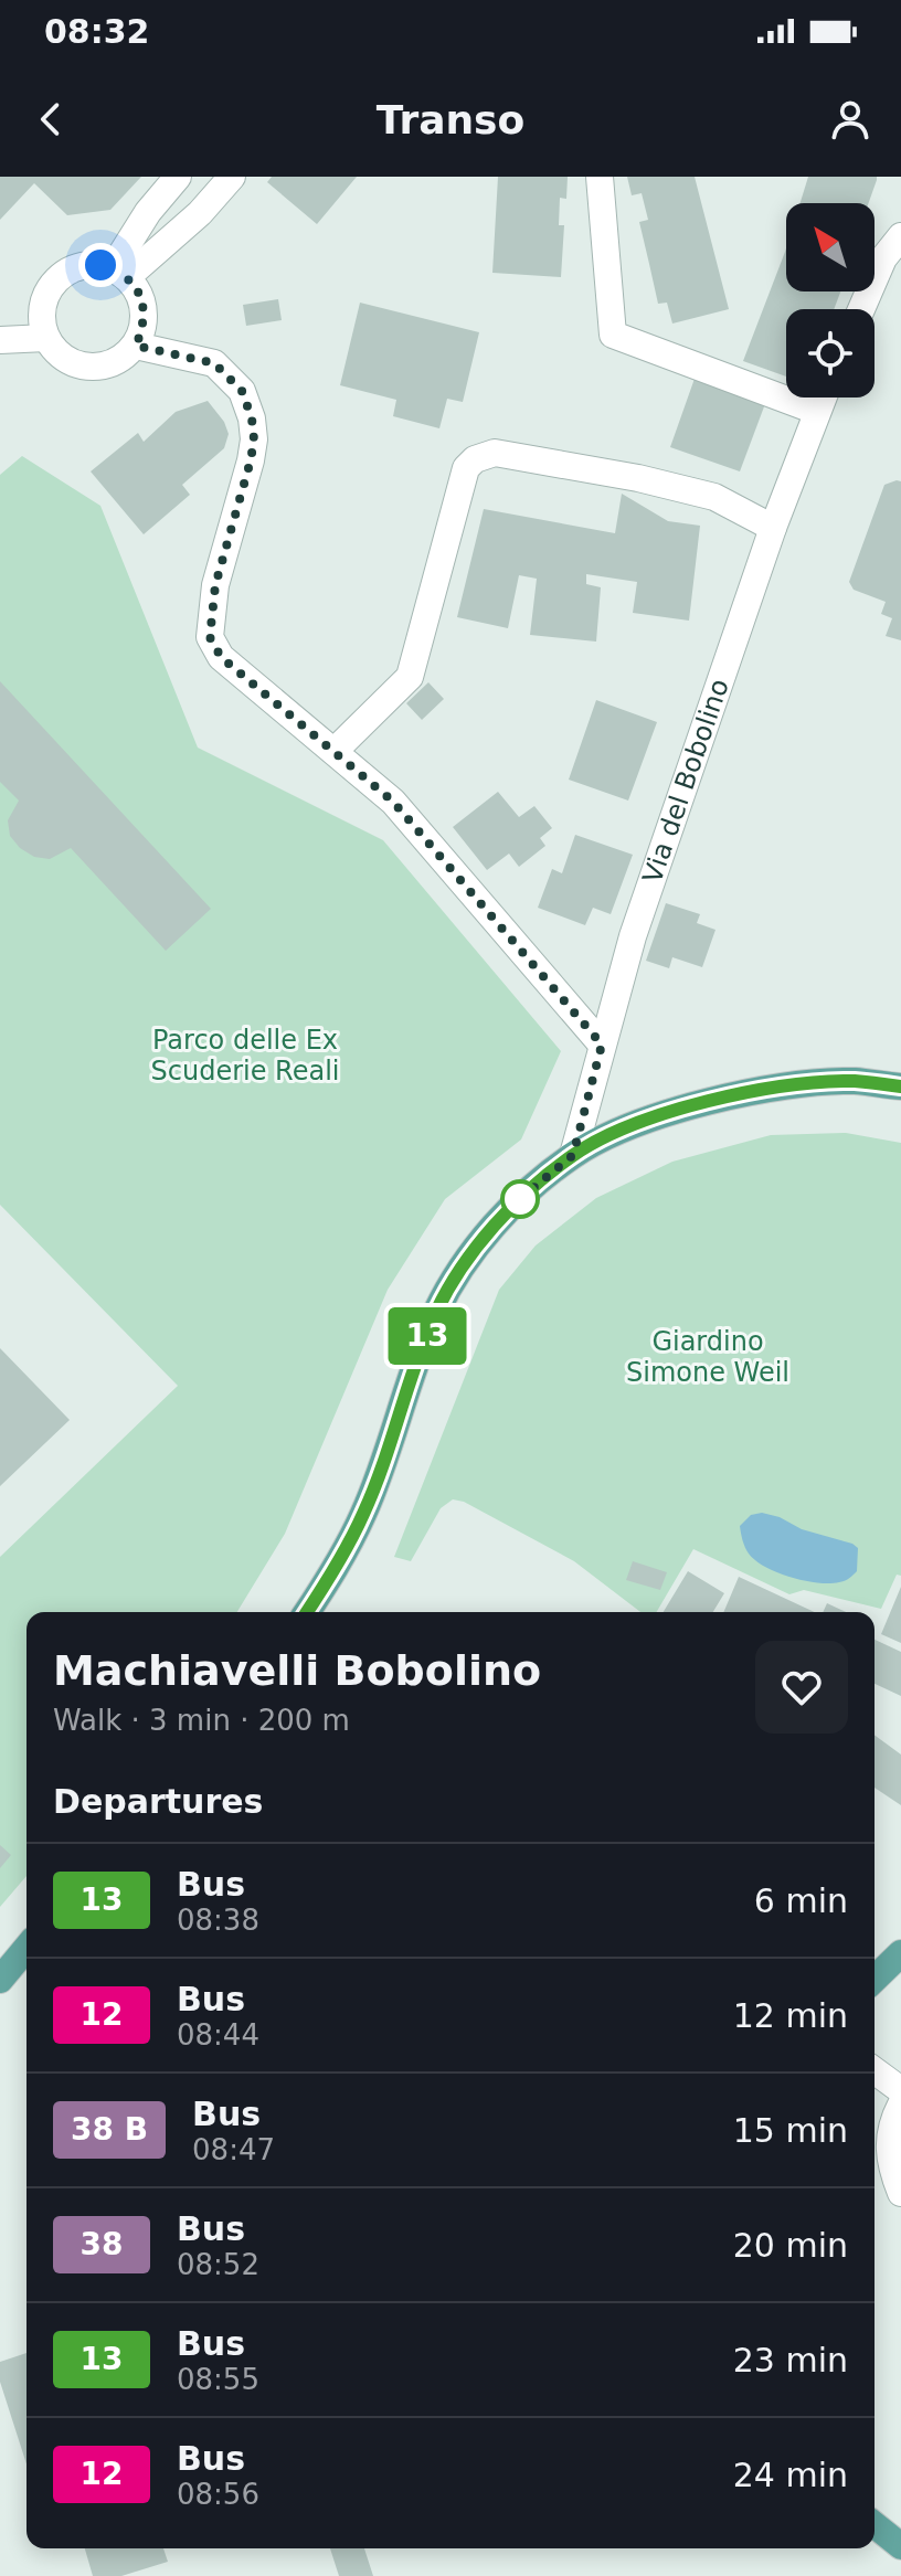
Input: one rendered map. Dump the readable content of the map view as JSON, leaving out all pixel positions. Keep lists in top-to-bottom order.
{
  "streets": {
    "street": ["Via del Bobolino"]
  },
  "parks": ["Parco delle Ex Scuderie Reali", "Giardino Simone Weil"],
  "lines": ["bus line 13"],
  "north": "top left",
  "page": {
    "status": "08:32",
    "header": "Transo",
    "on_map": "13",
    "heading": [
      ["Machiavelli Bobolino", "Walk · 3 min · 200 m"],
      "Departures"
    ],
    "list": [
      {
        "mark": "13",
        "name": "Bus",
        "note": "08:38",
        "value": "6 min"
      },
      {
        "mark": "12",
        "name": "Bus",
        "note": "08:44",
        "value": "12 min"
      },
      {
        "mark": "38 B",
        "name": "Bus",
        "note": "08:47",
        "value": "15 min"
      },
      {
        "mark": "38",
        "name": "Bus",
        "note": "08:52",
        "value": "20 min"
      },
      {
        "mark": "13",
        "name": "Bus",
        "note": "08:55",
        "value": "23 min"
      },
      {
        "mark": "12",
        "name": "Bus",
        "note": "08:56",
        "value": "24 min"
      }
    ]
  }
}
